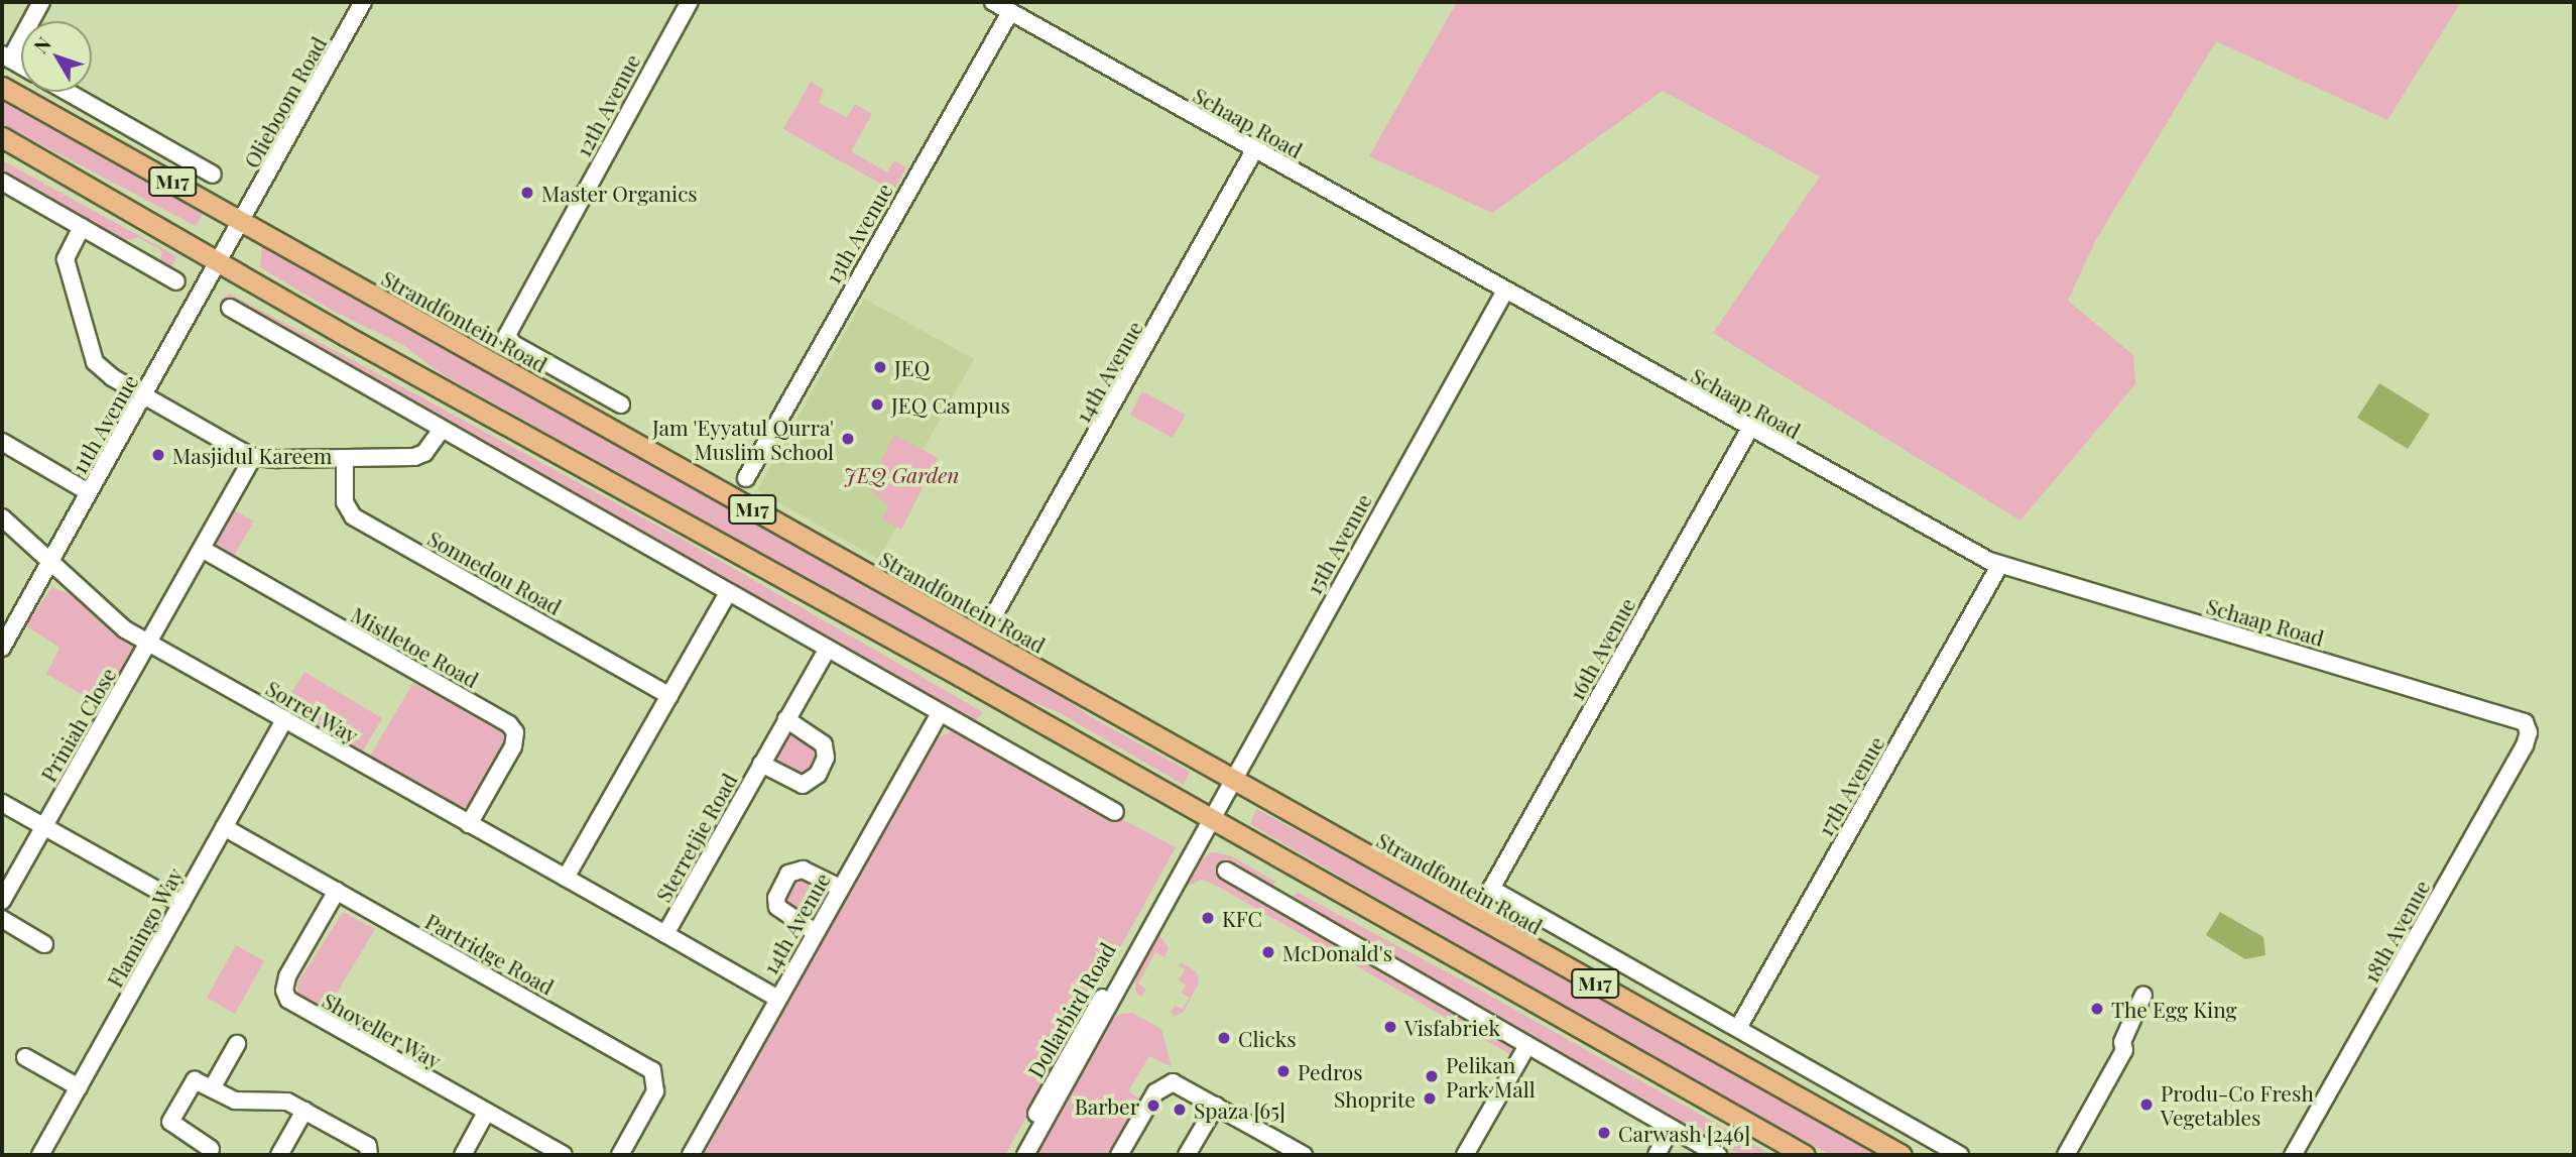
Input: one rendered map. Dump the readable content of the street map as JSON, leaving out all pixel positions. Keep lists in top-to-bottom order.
{
  "streets": {
    "main road": ["M17", "Strandfontein Road"],
    "street": [
      "Olieboom Road",
      "12th Avenue",
      "Schaap Road",
      "13th Avenue",
      "14th Avenue",
      "11th Avenue",
      "15th Avenue",
      "Sonnedou Road",
      "Mistletoe Road",
      "16th Avenue",
      "Sorrel Way",
      "Priniah Close",
      "17th Avenue",
      "Sterretjie Road",
      "Flamingo Way",
      "18th Avenue",
      "Partridge Road",
      "Dollarbird Road",
      "Shoveller Way"
    ]
  },
  "crossings": [
    ["Olieboom Road", "Strandfontein Road"],
    ["Olieboom Road", "11th Avenue"],
    ["Schaap Road", "13th Avenue"],
    ["Schaap Road", "14th Avenue"],
    ["Schaap Road", "15th Avenue"],
    ["Schaap Road", "16th Avenue"],
    ["Schaap Road", "17th Avenue"],
    ["Schaap Road", "18th Avenue"],
    ["M17", "11th Avenue"],
    ["M17", "15th Avenue"],
    ["M17", "Dollarbird Road"],
    ["Strandfontein Road", "11th Avenue"],
    ["Strandfontein Road", "15th Avenue"],
    ["14th Avenue", "Sterretjie Road"],
    ["11th Avenue", "Sorrel Way"],
    ["15th Avenue", "Dollarbird Road"],
    ["Mistletoe Road", "Sorrel Way"],
    ["Mistletoe Road", "Priniah Close"],
    ["16th Avenue", "17th Avenue"],
    ["Sorrel Way", "Priniah Close"],
    ["Sorrel Way", "Sterretjie Road"],
    ["Sorrel Way", "Flamingo Way"],
    ["Flamingo Way", "Partridge Road"],
    ["Partridge Road", "Shoveller Way"]
  ],
  "parks": ["JEQ Garden"],
  "places": [
    "Master Organics",
    "JEQ",
    "JEQ Campus",
    "Jam 'Eyyatul Qurra' Muslim School",
    "Masjidul Kareem",
    "KFC",
    "McDonald's",
    "The Egg King",
    "Visfabriek",
    "Clicks",
    "Pedros",
    "Pelikan Park Mall",
    "Shoprite",
    "Produ-Co Fresh Vegetables",
    "Barber",
    "Spaza [65]",
    "Carwash [246]"
  ],
  "north": "top left"
}
